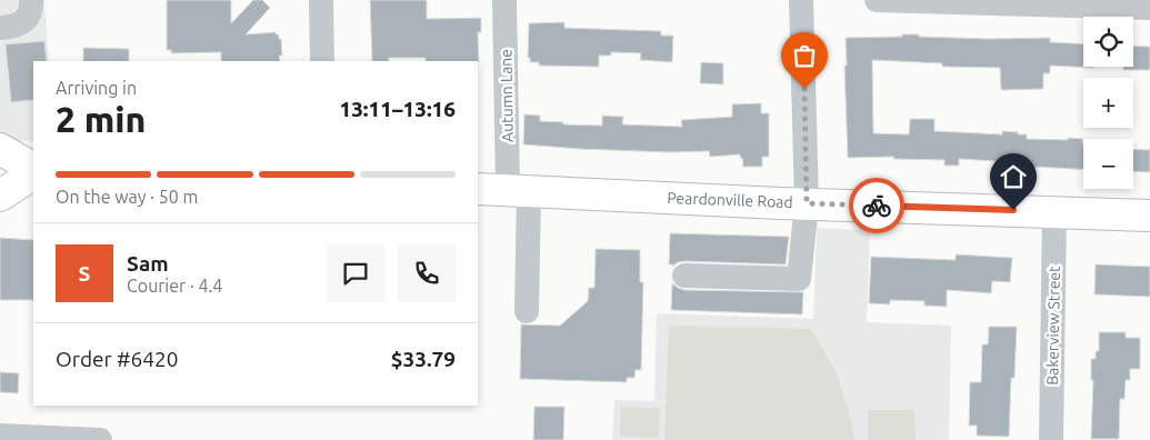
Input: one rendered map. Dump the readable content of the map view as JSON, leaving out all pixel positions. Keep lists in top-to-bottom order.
{
  "streets": {
    "main road": ["Peardonville Road"],
    "street": ["Autumn Lane", "Bakerview Street"]
  },
  "crossings": [
    ["Autumn Lane", "Peardonville Road"],
    ["Peardonville Road", "Bakerview Street"]
  ],
  "page": {
    "map_buttons": ["+", "−"],
    "heading": ["2 min", "Arriving in", "13:11–13:16"],
    "panel": [
      "Sam",
      "Courier · 4.4",
      "Order #6420",
      "$33.79"
    ],
    "bar": "On the way · 50 m",
    "round": "S"
  }
}
